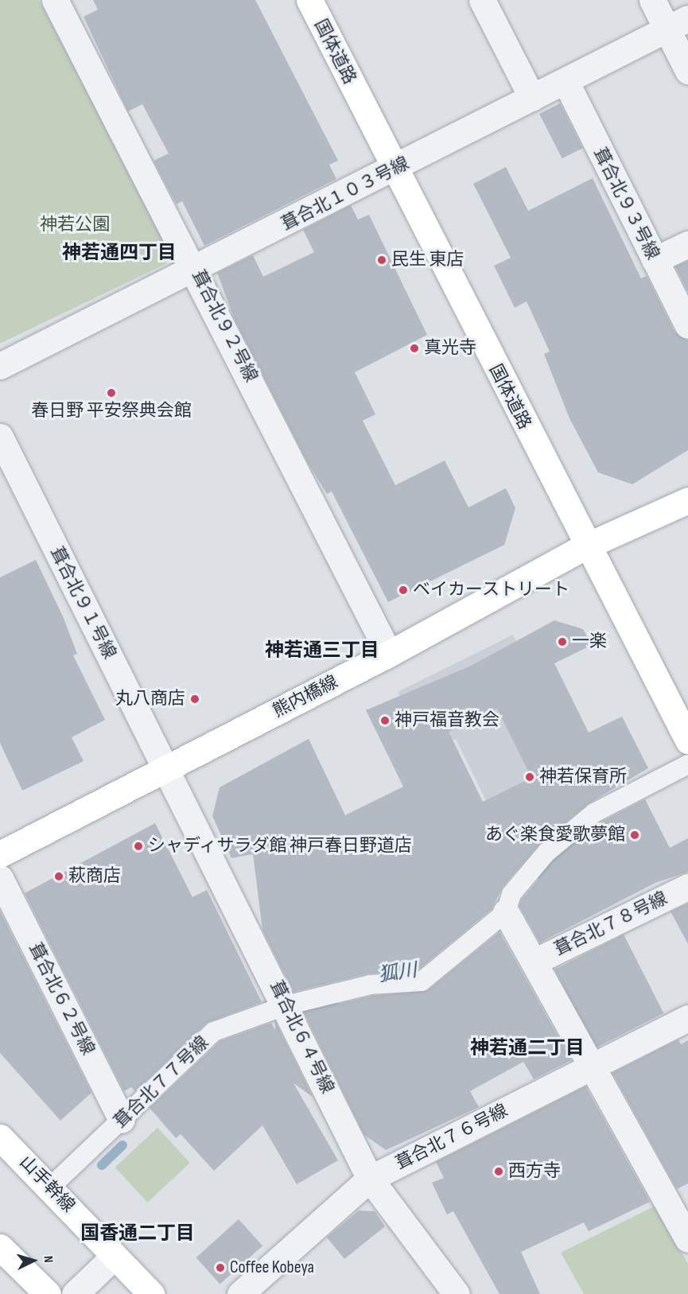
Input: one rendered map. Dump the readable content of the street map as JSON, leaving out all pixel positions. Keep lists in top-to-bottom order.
{
  "streets": {
    "street": [
      "国体道路",
      "葺合北１０３号線",
      "葺合北９３号線",
      "葺合北９２号線",
      "葺合北９１号線",
      "熊内橋線",
      "葺合北７８号線",
      "葺合北６２号線",
      "葺合北６４号線",
      "葺合北７６号線",
      "山手幹線"
    ],
    "lane": ["葺合北７７号線"]
  },
  "crossings": [
    ["国体道路", "葺合北１０３号線"],
    ["国体道路", "熊内橋線"],
    ["葺合北１０３号線", "葺合北９３号線"],
    ["葺合北１０３号線", "葺合北９２号線"],
    ["葺合北９２号線", "熊内橋線"],
    ["葺合北９１号線", "熊内橋線"],
    ["葺合北９１号線", "葺合北６４号線"],
    ["熊内橋線", "葺合北６４号線"],
    ["葺合北６２号線", "葺合北７７号線"],
    ["葺合北６４号線", "葺合北７７号線"],
    ["葺合北６４号線", "葺合北７６号線"],
    ["葺合北７７号線", "山手幹線"]
  ],
  "districts": [
    "神若通四丁目",
    "神若通三丁目",
    "神若通二丁目",
    "国香通二丁目"
  ],
  "water": ["狐川"],
  "parks": ["神若公園"],
  "places": [
    "民生 東店",
    "真光寺",
    "春日野 平安祭典会館",
    "ベイカーストリート",
    "一楽",
    "丸八商店",
    "神戸福音教会",
    "神若保育所",
    "あぐ楽食愛歌夢館",
    "シャディサラダ館 神戸春日野道店",
    "萩商店",
    "西方寺",
    "Coffee Kobeya"
  ],
  "north": "right"
}
